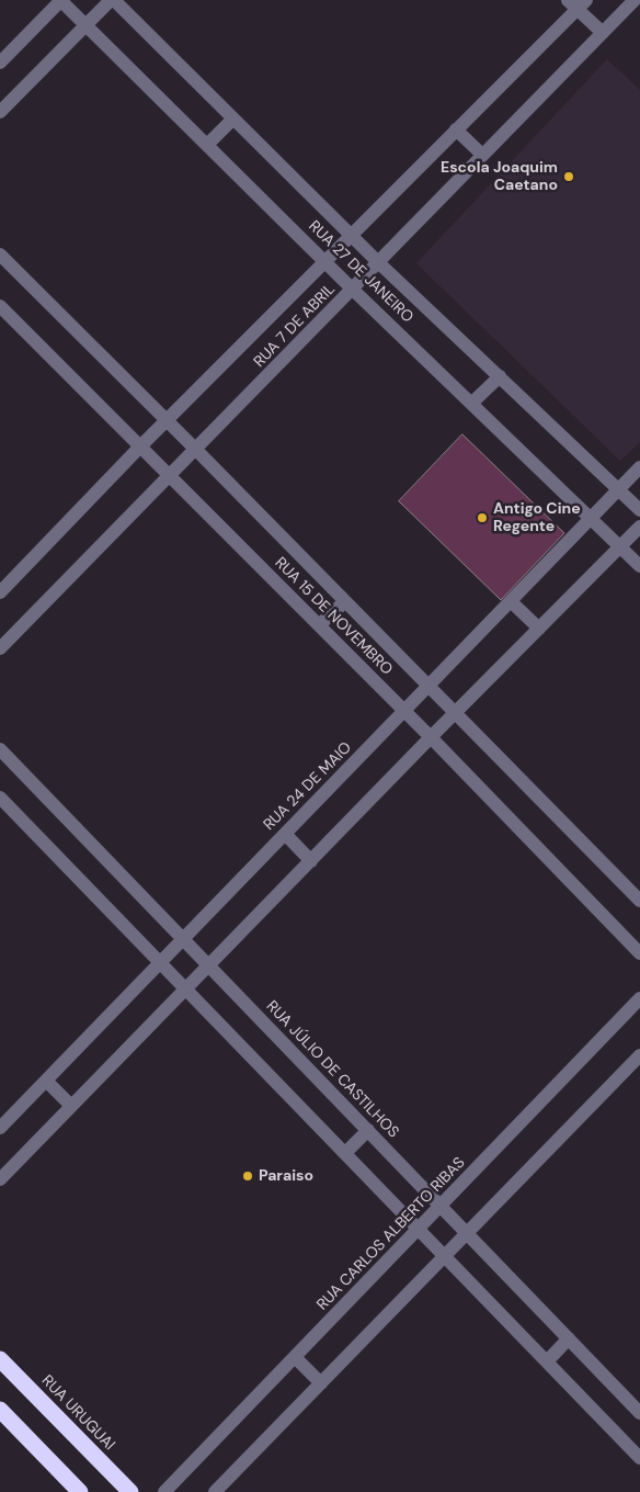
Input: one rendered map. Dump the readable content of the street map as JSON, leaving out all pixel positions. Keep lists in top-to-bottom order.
{
  "streets": {
    "highway": ["RUA URUGUAI"],
    "street": [
      "RUA 27 DE JANEIRO",
      "RUA 7 DE ABRIL",
      "RUA 15 DE NOVEMBRO",
      "RUA 24 DE MAIO",
      "RUA JÚLIO DE CASTILHOS",
      "RUA CARLOS ALBERTO RIBAS"
    ]
  },
  "crossings": [
    ["RUA 27 DE JANEIRO", "RUA 7 DE ABRIL"],
    ["RUA 27 DE JANEIRO", "RUA 24 DE MAIO"],
    ["RUA 7 DE ABRIL", "RUA 15 DE NOVEMBRO"],
    ["RUA 15 DE NOVEMBRO", "RUA 24 DE MAIO"],
    ["RUA 24 DE MAIO", "RUA JÚLIO DE CASTILHOS"],
    ["RUA JÚLIO DE CASTILHOS", "RUA CARLOS ALBERTO RIBAS"]
  ],
  "places": ["Escola Joaquim Caetano", "Antigo Cine Regente", "Paraiso"]
}
